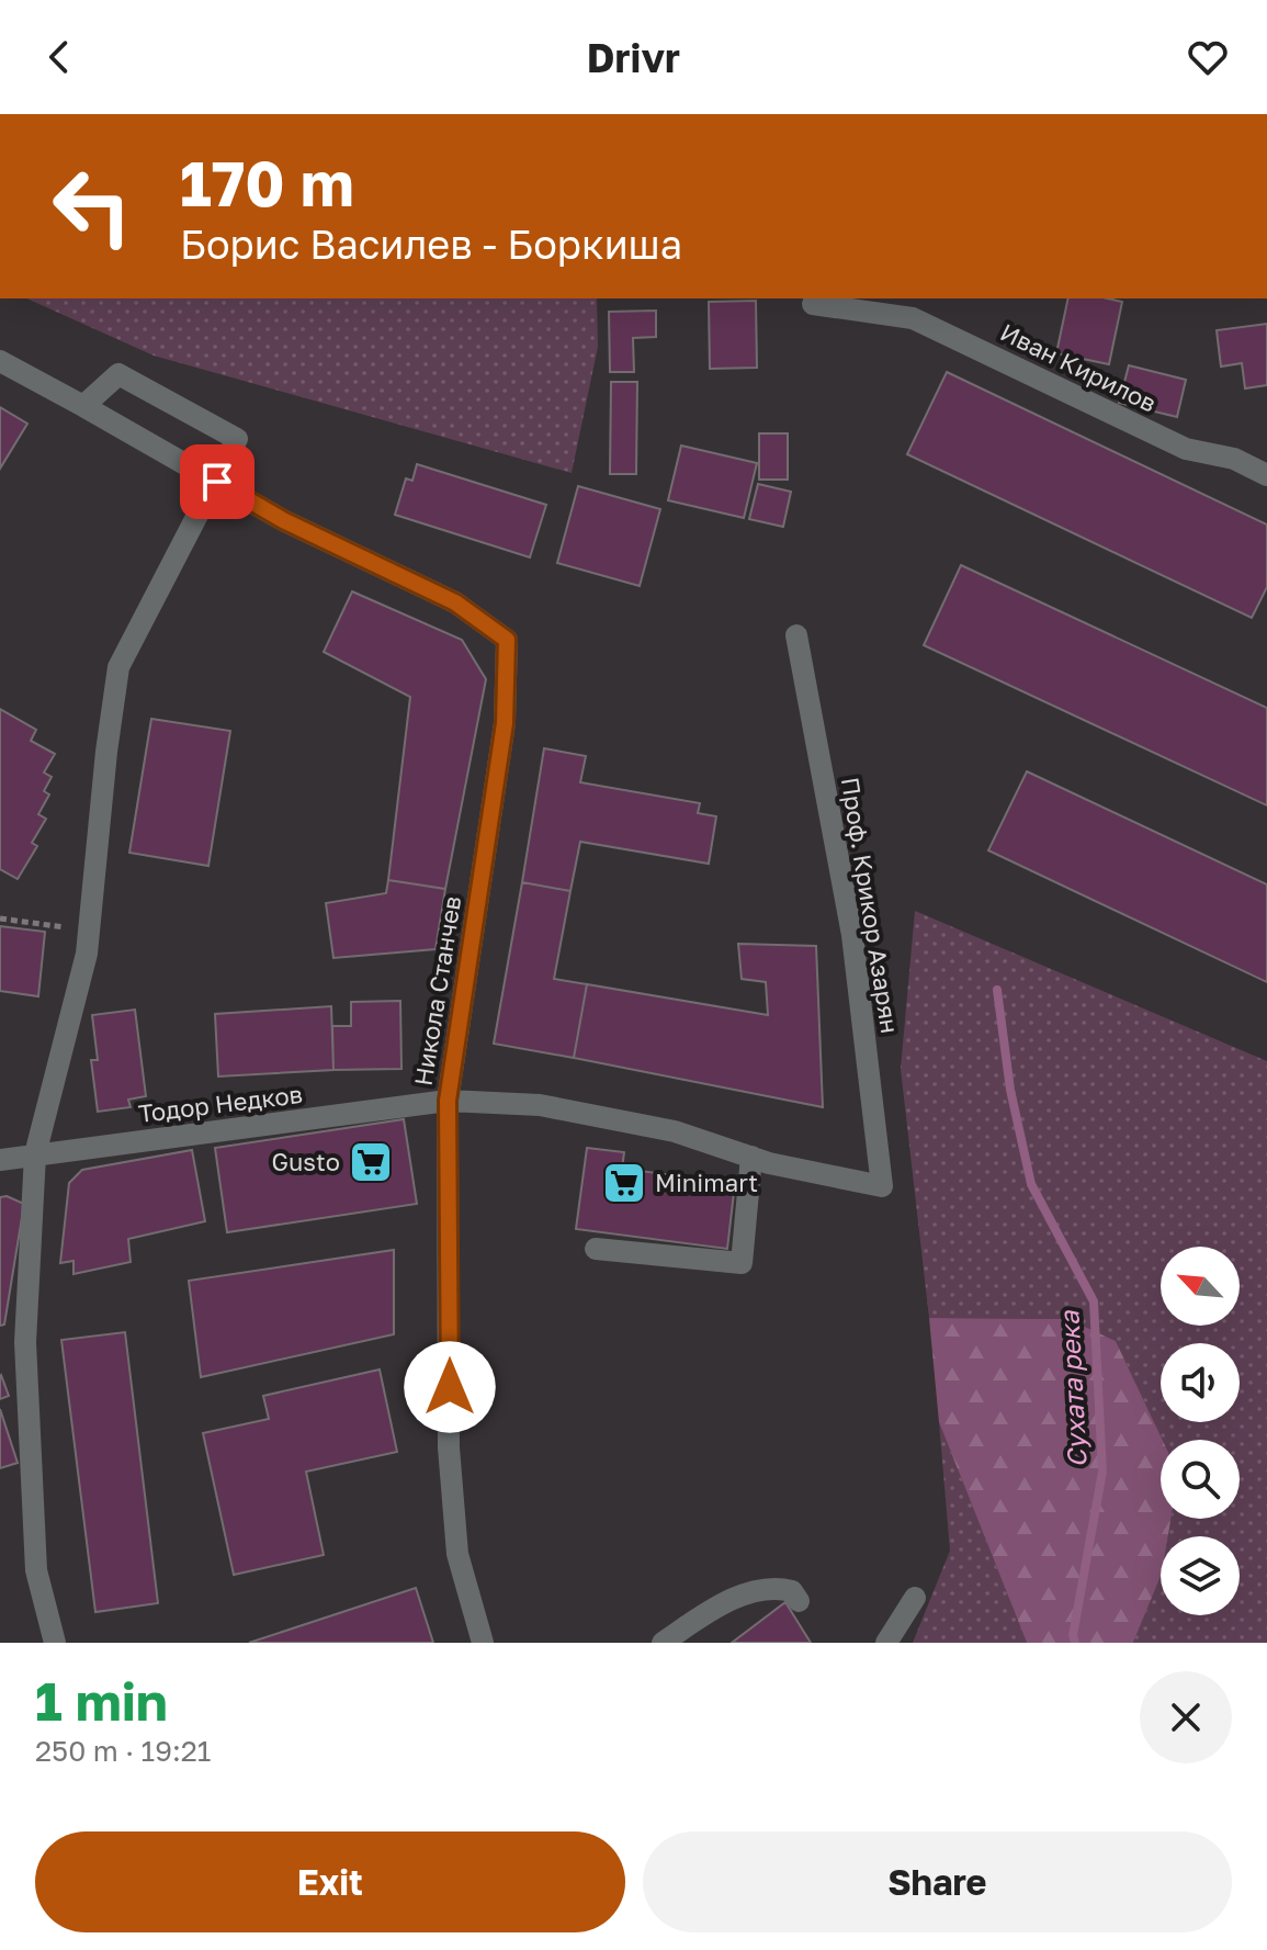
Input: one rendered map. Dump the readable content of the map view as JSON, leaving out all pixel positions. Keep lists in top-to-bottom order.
{
  "streets": {
    "street": [
      "Иван Кирилов",
      "Проф. Крикор Азарян",
      "Никола Станчев",
      "Тодор Недков"
    ]
  },
  "crossings": [
    ["Проф. Крикор Азарян", "Тодор Недков"],
    ["Никола Станчев", "Тодор Недков"]
  ],
  "water": ["Сухата река"],
  "places": {
    "supermarket": ["Gusto", "Minimart"]
  },
  "north": "top left",
  "page": {
    "header": "Drivr",
    "turn": ["170 m", "Борис Василев - Боркиша"],
    "heading": ["1 min", "250 m · 19:21"],
    "buttons": ["Exit", "Share"]
  }
}
